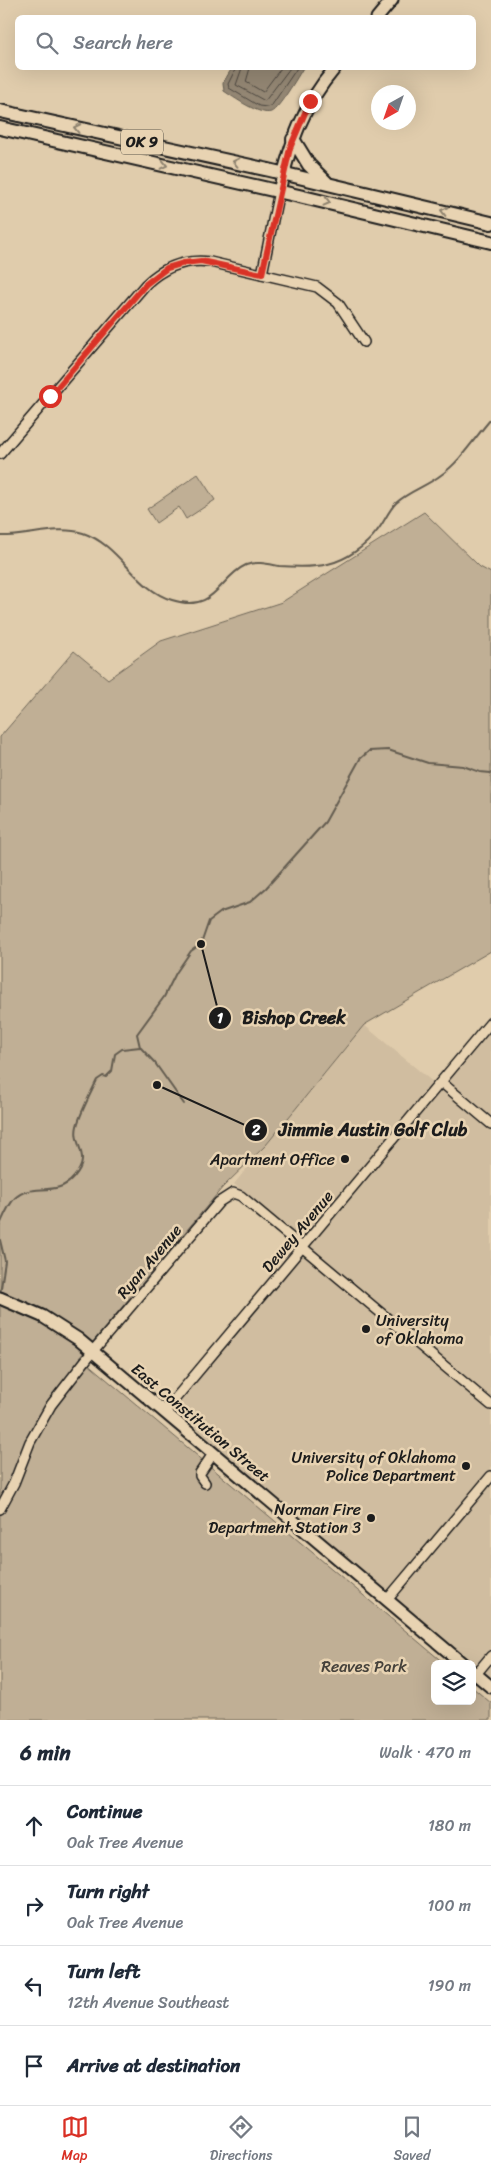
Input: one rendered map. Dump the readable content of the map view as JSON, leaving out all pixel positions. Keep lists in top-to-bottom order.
{
  "streets": {
    "highway": ["OK 9"],
    "main road": ["East Constitution Street"],
    "street": ["Dewey Avenue", "Ryan Avenue"]
  },
  "crossings": [
    ["Dewey Avenue", "Ryan Avenue"],
    ["Dewey Avenue", "East Constitution Street"],
    ["Ryan Avenue", "East Constitution Street"]
  ],
  "parks": ["Reaves Park"],
  "places": [
    "Bishop Creek",
    "Jimmie Austin Golf Club",
    "Apartment Office",
    "University of Oklahoma",
    "University of Oklahoma Police Department",
    "Norman Fire Department Station 3"
  ],
  "north": "bottom left",
  "page": {
    "search": "Search here",
    "heading": ["6 min", "Walk · 470 m"],
    "list": [
      ["Continue", "Oak Tree Avenue", "180 m"],
      ["Turn right", "Oak Tree Avenue", "100 m"],
      ["Turn left", "12th Avenue Southeast", "190 m"],
      "Arrive at destination"
    ],
    "nav": ["Map", "Directions", "Saved"]
  }
}
